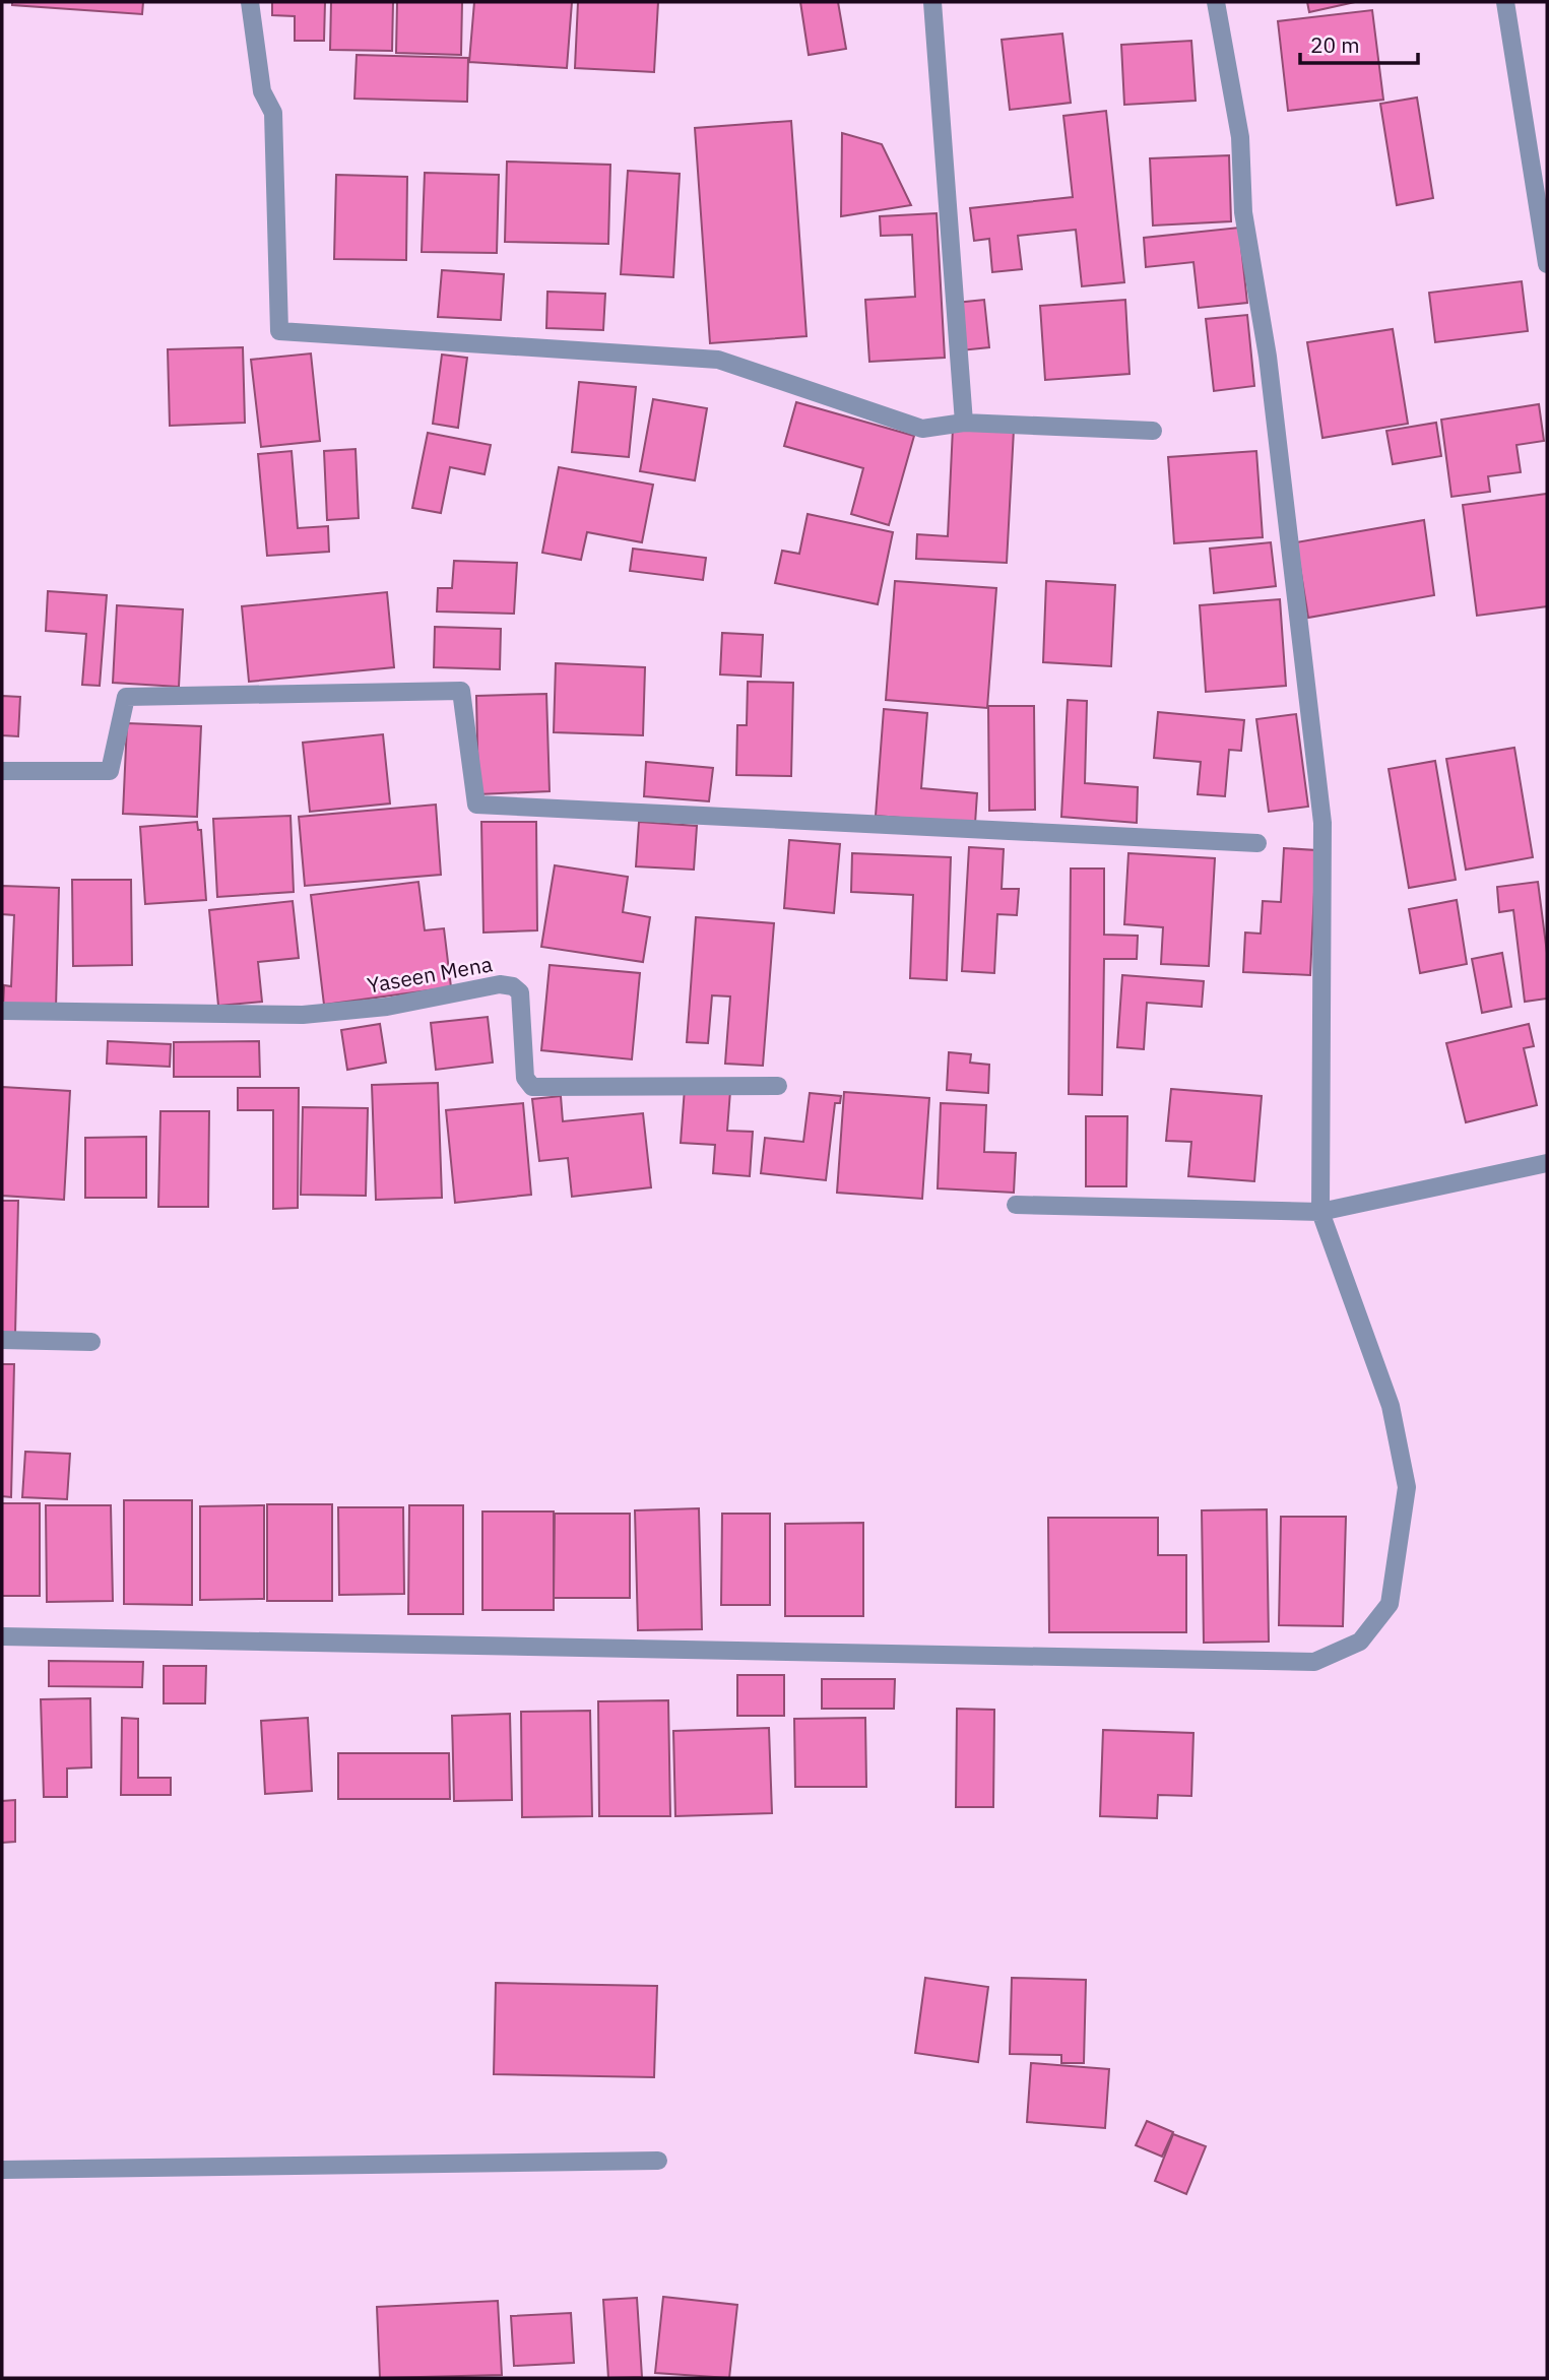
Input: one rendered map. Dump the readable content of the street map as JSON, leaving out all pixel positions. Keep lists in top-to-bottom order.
{
  "streets": {
    "street": ["Yaseen Mena"]
  },
  "scale_bar": "20 m"
}
